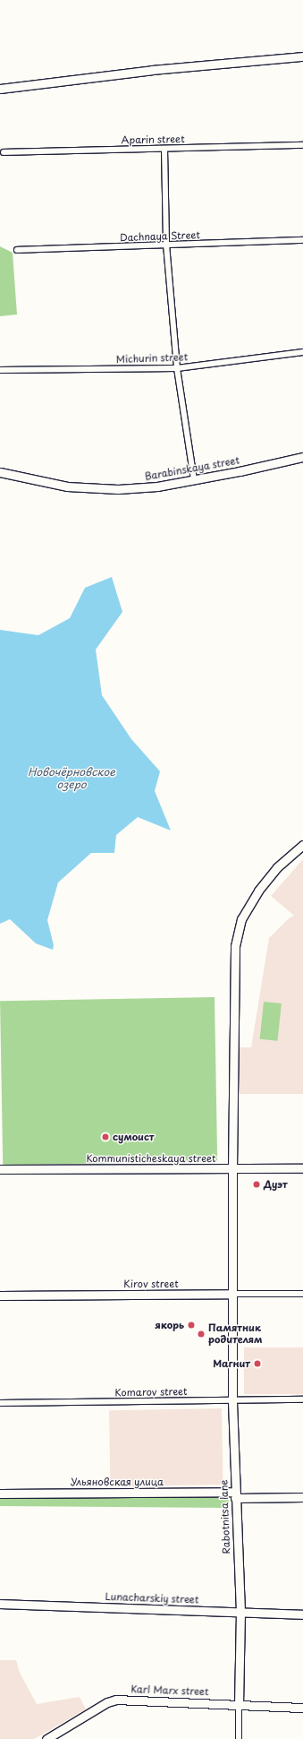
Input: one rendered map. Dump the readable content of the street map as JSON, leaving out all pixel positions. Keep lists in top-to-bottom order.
{
  "streets": {
    "main road": [
      "Barabinskaya street",
      "Kommunisticheskaya street",
      "Kirov street",
      "Ульяновская улица",
      "Rabotnitsa lane",
      "Lunacharskiy street",
      "Karl Marx street"
    ],
    "street": [
      "Aparin street",
      "Dachnaya Street",
      "Michurin street",
      "Komarov street"
    ]
  },
  "crossings": [
    ["Kommunisticheskaya street", "Rabotnitsa lane"],
    ["Kirov street", "Rabotnitsa lane"],
    ["Komarov street", "Rabotnitsa lane"],
    ["Ульяновская улица", "Rabotnitsa lane"],
    ["Rabotnitsa lane", "Lunacharskiy street"],
    ["Rabotnitsa lane", "Karl Marx street"]
  ],
  "water": ["Новочёрновское озеро"],
  "places": [
    "сумоист",
    "Дуэт",
    "якорь",
    "Памятник родителям",
    "Магнит"
  ]
}
